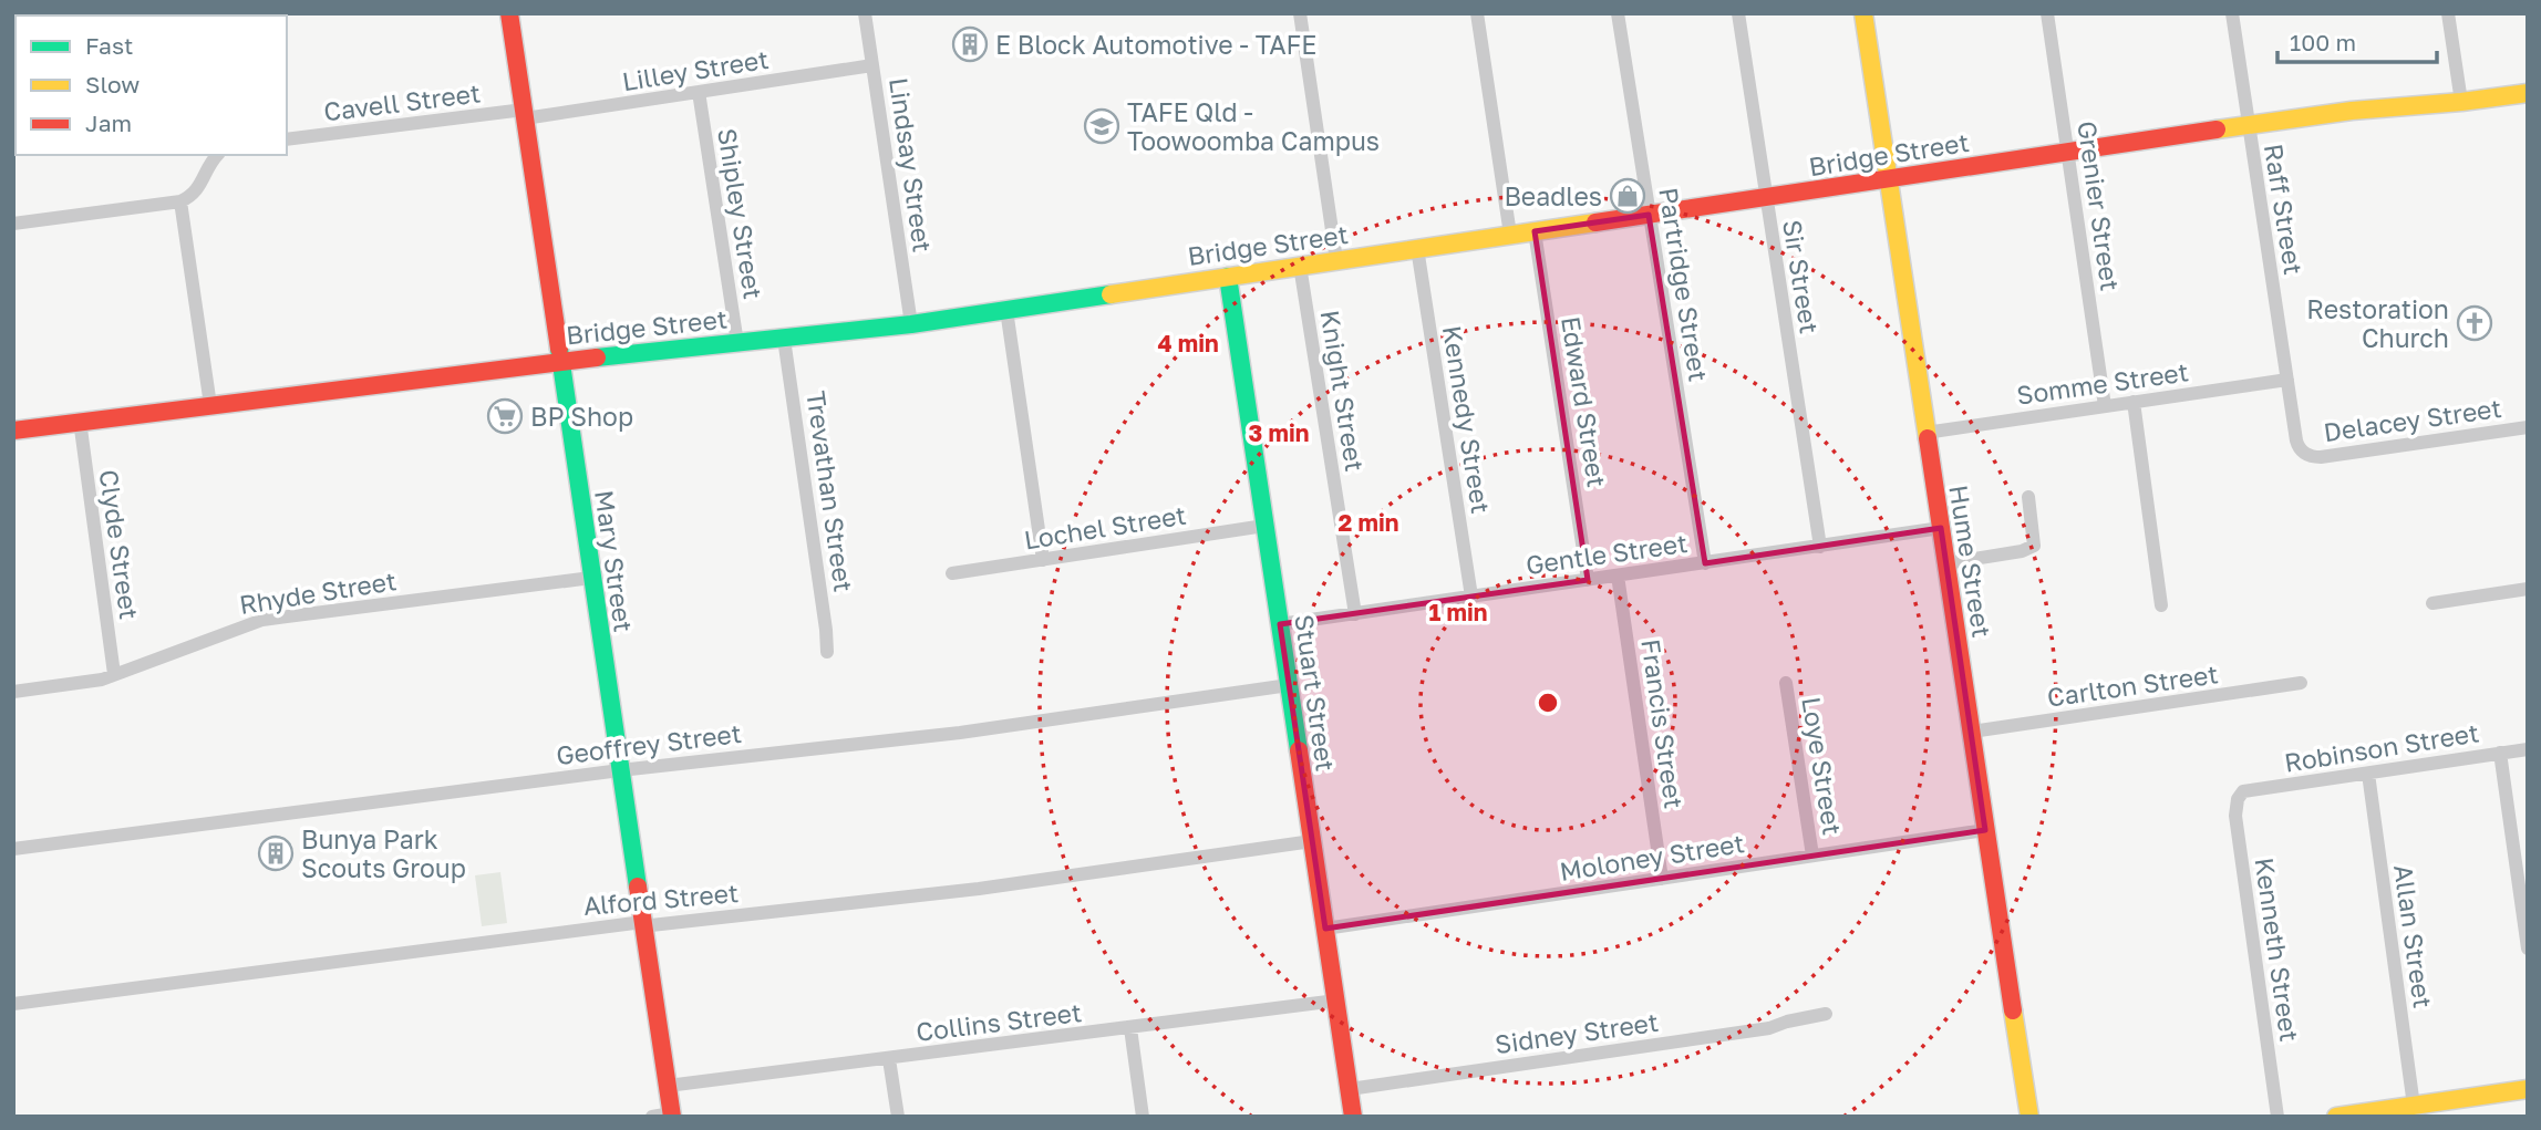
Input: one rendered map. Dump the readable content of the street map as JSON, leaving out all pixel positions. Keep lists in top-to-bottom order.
{
  "streets": {
    "street": [
      "Lilley Street",
      "Cavell Street",
      "Bridge Street",
      "Lindsay Street",
      "Grenier Street",
      "Raff Street",
      "Shipley Street",
      "Sir Street",
      "Partridge Street",
      "Somme Street",
      "Knight Street",
      "Edward Street",
      "Kennedy Street",
      "Delacey Street",
      "Trevathan Street",
      "Lochel Street",
      "Clyde Street",
      "Gentle Street",
      "Mary Street",
      "Hume Street",
      "Rhyde Street",
      "Carlton Street",
      "Stuart Street",
      "Francis Street",
      "Geoffrey Street",
      "Robinson Street",
      "Loye Street",
      "Moloney Street",
      "Alford Street",
      "Allan Street",
      "Kenneth Street",
      "Collins Street",
      "Sidney Street"
    ]
  },
  "crossings": [
    ["Lilley Street", "Cavell Street"],
    ["Lilley Street", "Lindsay Street"],
    ["Lilley Street", "Shipley Street"],
    ["Lilley Street", "Mary Street"],
    ["Cavell Street", "Mary Street"],
    ["Bridge Street", "Lindsay Street"],
    ["Bridge Street", "Grenier Street"],
    ["Bridge Street", "Raff Street"],
    ["Bridge Street", "Shipley Street"],
    ["Bridge Street", "Sir Street"],
    ["Bridge Street", "Partridge Street"],
    ["Bridge Street", "Knight Street"],
    ["Bridge Street", "Edward Street"],
    ["Bridge Street", "Kennedy Street"],
    ["Bridge Street", "Trevathan Street"],
    ["Bridge Street", "Clyde Street"],
    ["Bridge Street", "Mary Street"],
    ["Bridge Street", "Hume Street"],
    ["Bridge Street", "Stuart Street"],
    ["Grenier Street", "Somme Street"],
    ["Raff Street", "Somme Street"],
    ["Raff Street", "Delacey Street"],
    ["Sir Street", "Gentle Street"],
    ["Partridge Street", "Gentle Street"],
    ["Somme Street", "Hume Street"],
    ["Knight Street", "Gentle Street"],
    ["Edward Street", "Gentle Street"],
    ["Kennedy Street", "Gentle Street"],
    ["Lochel Street", "Stuart Street"],
    ["Clyde Street", "Rhyde Street"],
    ["Gentle Street", "Hume Street"],
    ["Gentle Street", "Stuart Street"],
    ["Gentle Street", "Francis Street"],
    ["Mary Street", "Rhyde Street"],
    ["Mary Street", "Geoffrey Street"],
    ["Mary Street", "Alford Street"],
    ["Mary Street", "Collins Street"],
    ["Hume Street", "Carlton Street"],
    ["Hume Street", "Moloney Street"],
    ["Stuart Street", "Geoffrey Street"],
    ["Stuart Street", "Moloney Street"],
    ["Stuart Street", "Alford Street"],
    ["Stuart Street", "Collins Street"],
    ["Stuart Street", "Sidney Street"],
    ["Francis Street", "Moloney Street"],
    ["Robinson Street", "Allan Street"],
    ["Robinson Street", "Kenneth Street"],
    ["Loye Street", "Moloney Street"]
  ],
  "places": {
    "building": ["E Block Automotive - TAFE", "Bunya Park Scouts Group"],
    "school or university": ["TAFE Qld - Toowoomba Campus"],
    "shop": ["Beadles"],
    "church": ["Restoration Church"],
    "supermarket": ["BP Shop"]
  },
  "legend": ["Fast", "Slow", "Jam"],
  "scale_bar": "100 m",
  "rings": [
    "4 min",
    "3 min",
    "2 min",
    "1 min"
  ]
}
